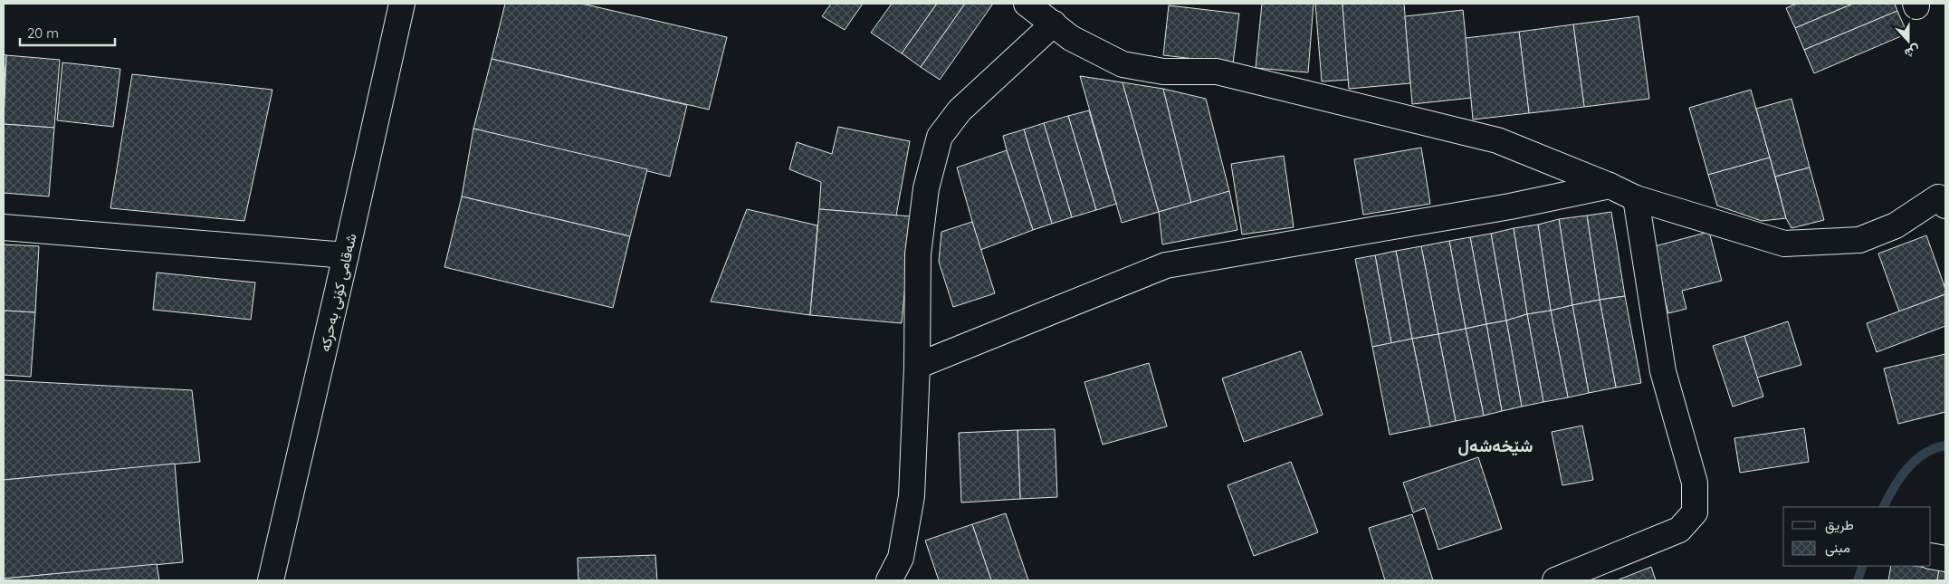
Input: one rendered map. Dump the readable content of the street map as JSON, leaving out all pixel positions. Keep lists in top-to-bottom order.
{
  "streets": {
    "street": ["شەقامی کۆنی بەحرکە"]
  },
  "districts": ["شێخەشەل"],
  "legend": ["طريق", "مبنى"],
  "scale_bar": "20 m",
  "north": "bottom"
}
